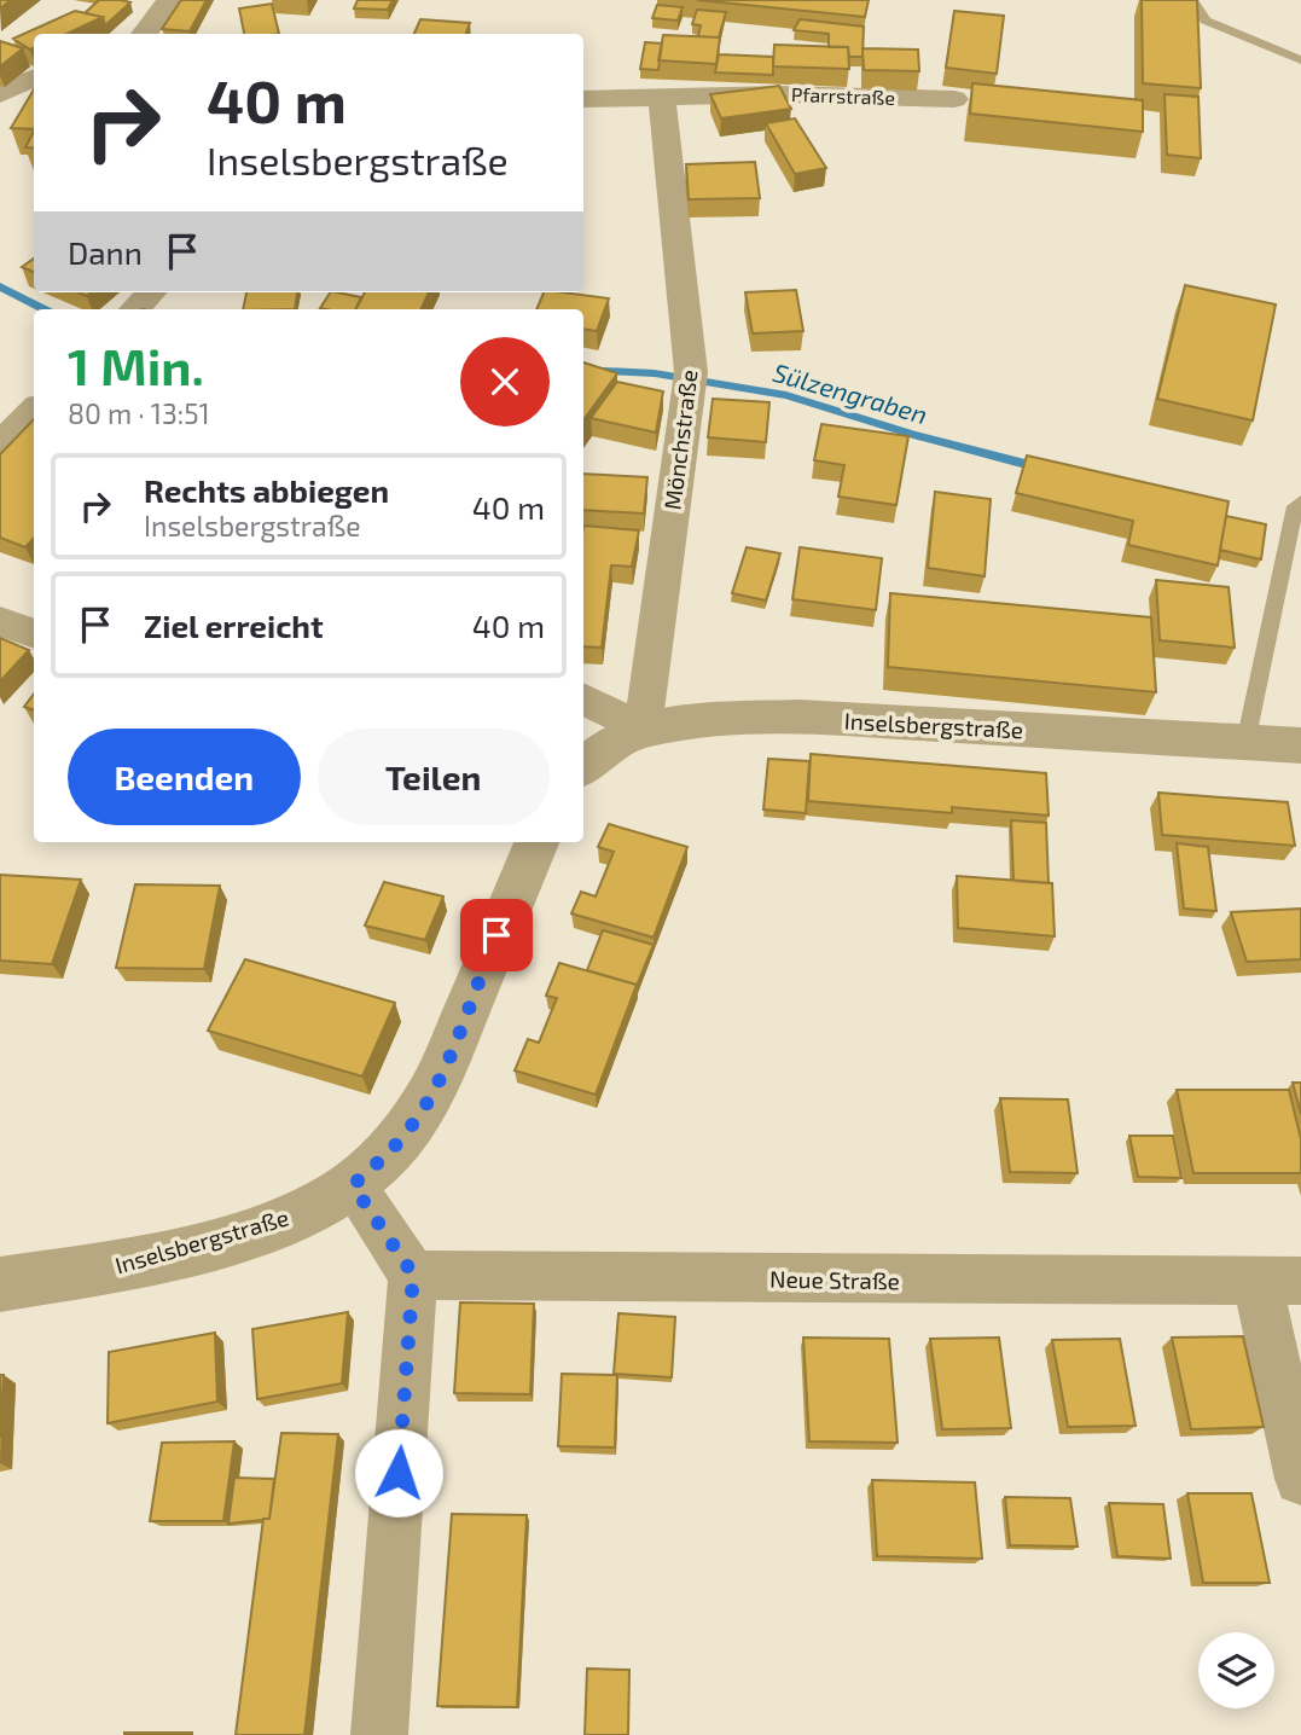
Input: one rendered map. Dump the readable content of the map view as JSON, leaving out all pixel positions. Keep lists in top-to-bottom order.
{
  "streets": {
    "street": [
      "Pfarrstraße",
      "Mönchstraße",
      "Inselsbergstraße",
      "Neue Straße"
    ]
  },
  "crossings": [
    ["Pfarrstraße", "Mönchstraße"],
    ["Mönchstraße", "Inselsbergstraße"]
  ],
  "water": ["Sülzengraben"],
  "page": {
    "turn": ["40 m", "Inselsbergstraße"],
    "then": "Dann",
    "heading": ["1 Min.", "80 m · 13:51"],
    "list": [
      {
        "name": "Rechts abbiegen",
        "note": "Inselsbergstraße",
        "value": "40 m"
      },
      {
        "name": "Ziel erreicht",
        "value": "40 m"
      }
    ],
    "buttons": ["Beenden", "Teilen"]
  }
}
